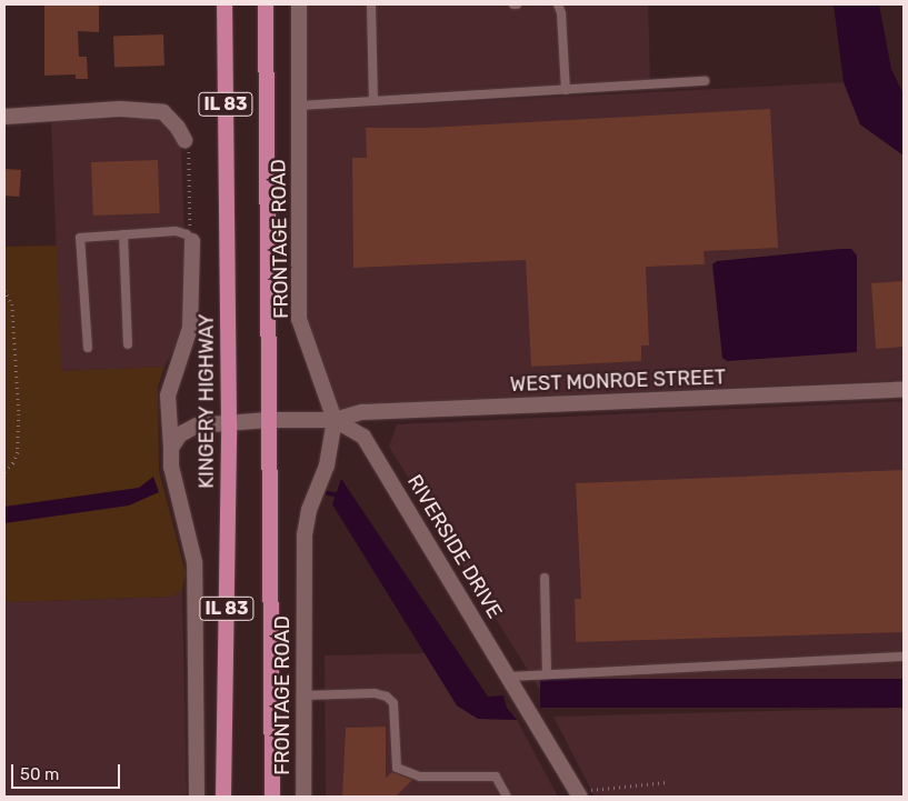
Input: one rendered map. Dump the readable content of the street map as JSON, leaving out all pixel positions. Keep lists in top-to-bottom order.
{
  "streets": {
    "highway": ["IL 83", "KINGERY HIGHWAY"],
    "street": ["FRONTAGE ROAD", "WEST MONROE STREET", "RIVERSIDE DRIVE"]
  },
  "crossings": [
    ["IL 83", "RIVERSIDE DRIVE"],
    ["FRONTAGE ROAD", "WEST MONROE STREET"],
    ["FRONTAGE ROAD", "RIVERSIDE DRIVE"],
    ["WEST MONROE STREET", "RIVERSIDE DRIVE"],
    ["KINGERY HIGHWAY", "RIVERSIDE DRIVE"]
  ],
  "scale_bar": "50 m"
}
